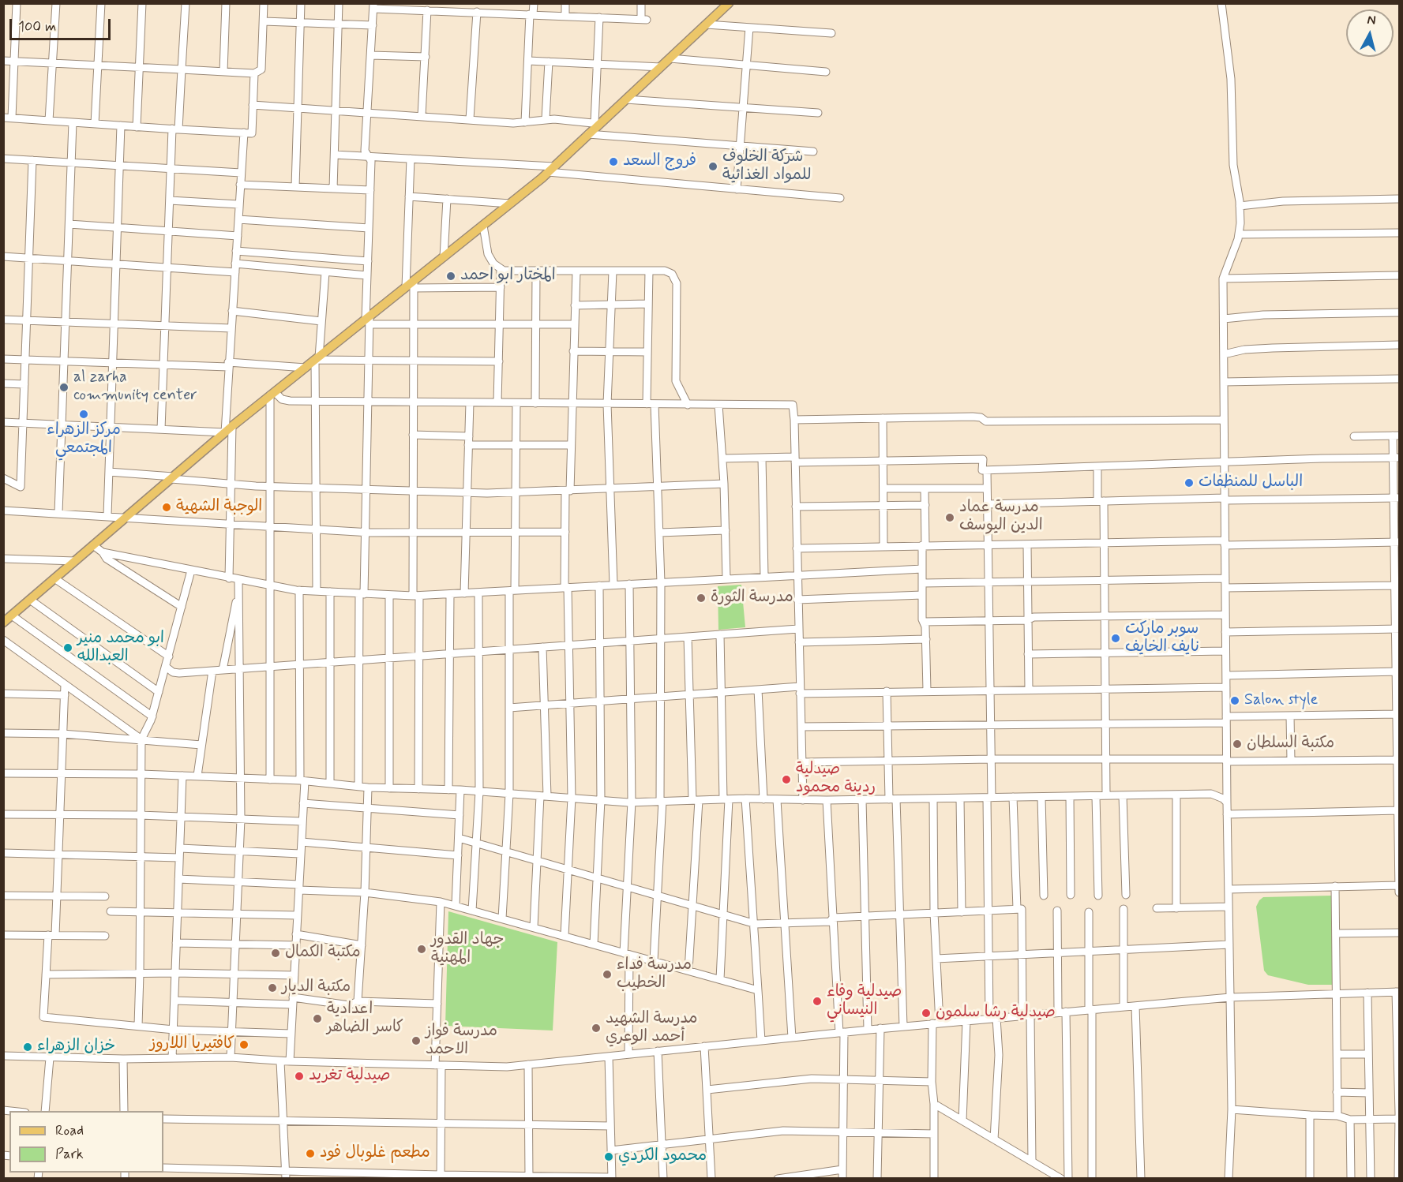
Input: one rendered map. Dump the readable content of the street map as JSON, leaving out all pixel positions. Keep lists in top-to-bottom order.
{
  "places": [
    "فروج السعد",
    "شركة الخلوف للمواد الغذائية",
    "المختار ابو احمد",
    "al zarha community center",
    "مركز الزهراء المجتمعي",
    "الباسل للمنظفات",
    "الوجبة الشهية",
    "مدرسة عماد الدين اليوسف",
    "مدرسة الثورة",
    "سوبر ماركت نايف الخايف",
    "ابو محمد منير العبدالله",
    "Salon style",
    "مكتبة السلطان",
    "صيدلية ردينة محمود",
    "جهاد القدور المهنية",
    "مكتبة الكمال",
    "مدرسة فداء الخطيب",
    "مكتبة الديار",
    "صيدلية وفاء النيساني",
    "صيدلية رشا سلمون",
    "اعدادية كاسر الضاهر",
    "مدرسة الشهيد أحمد الوعري",
    "مدرسة فواز الاحمد",
    "كافتيريا اللاروز",
    "خزان الزهراء",
    "صيدلية تغريد",
    "مطعم غلوبال فود",
    "محمود الكردي"
  ],
  "legend": ["Road", "Park"],
  "scale_bar": "100 m",
  "north": "top"
}
